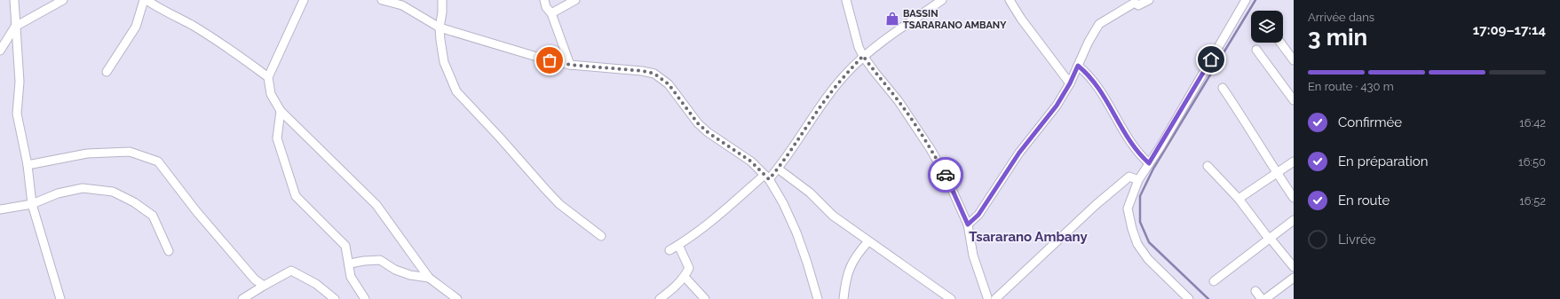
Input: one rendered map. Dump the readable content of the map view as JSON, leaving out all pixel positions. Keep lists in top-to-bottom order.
{
  "districts": ["Tsararano Ambany"],
  "places": {
    "shop": ["BASSIN TSARARANO AMBANY"]
  },
  "page": {
    "heading": ["3 min", "Arrivée dans", "17:09–17:14"],
    "bar": "En route · 430 m",
    "list": [
      ["Confirmée", "16:42"],
      ["En préparation", "16:50"],
      ["En route", "16:52"],
      "Livrée"
    ]
  }
}
